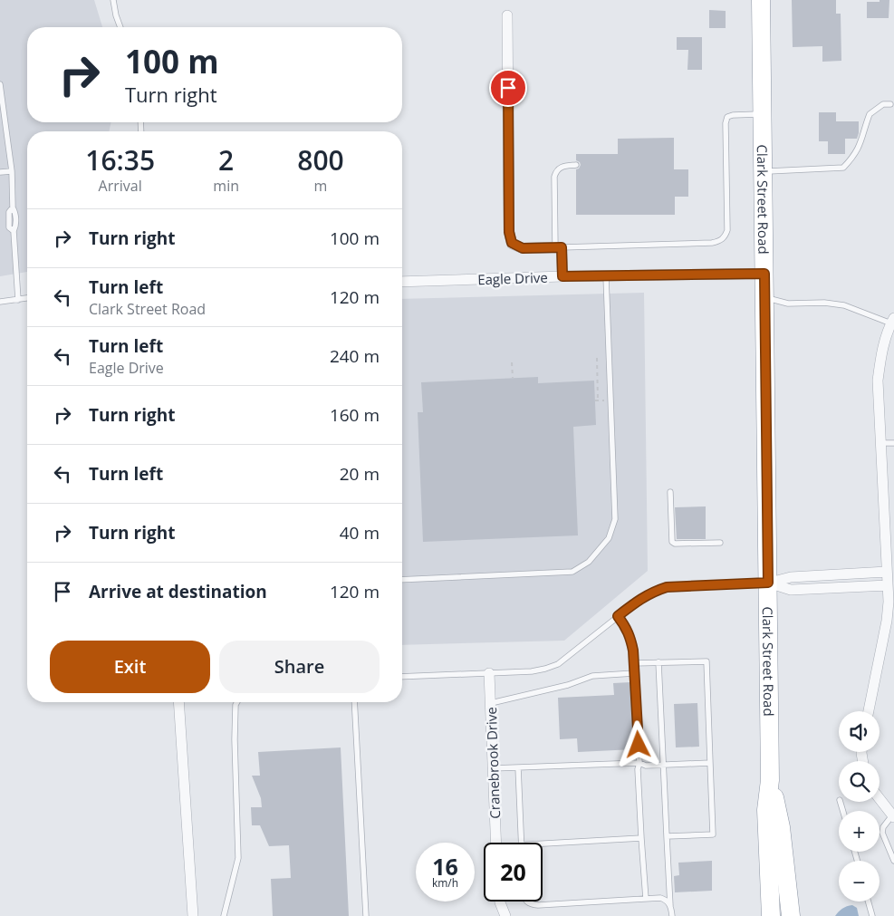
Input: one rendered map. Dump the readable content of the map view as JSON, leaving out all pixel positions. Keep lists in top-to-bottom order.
{
  "streets": {
    "highway": ["Clark Street Road"],
    "street": ["Eagle Drive", "Cranebrook Drive"]
  },
  "crossings": [
    ["Clark Street Road", "Eagle Drive"]
  ],
  "page": {
    "turn": ["100 m", "Turn right"],
    "eta": [
      "16:35",
      "Arrival",
      "2",
      "min",
      "800",
      "m"
    ],
    "list": [
      {
        "name": "Turn right",
        "value": "100 m"
      },
      {
        "name": "Turn left",
        "note": "Clark Street Road",
        "value": "120 m"
      },
      {
        "name": "Turn left",
        "note": "Eagle Drive",
        "value": "240 m"
      },
      {
        "name": "Turn right",
        "value": "160 m"
      },
      {
        "name": "Turn left",
        "value": "20 m"
      },
      {
        "name": "Turn right",
        "value": "40 m"
      },
      {
        "name": "Arrive at destination",
        "value": "120 m"
      }
    ],
    "buttons": ["Exit", "Share"],
    "map_buttons": ["+", "−"],
    "speed": "16 km/h",
    "limit": "20"
  }
}
